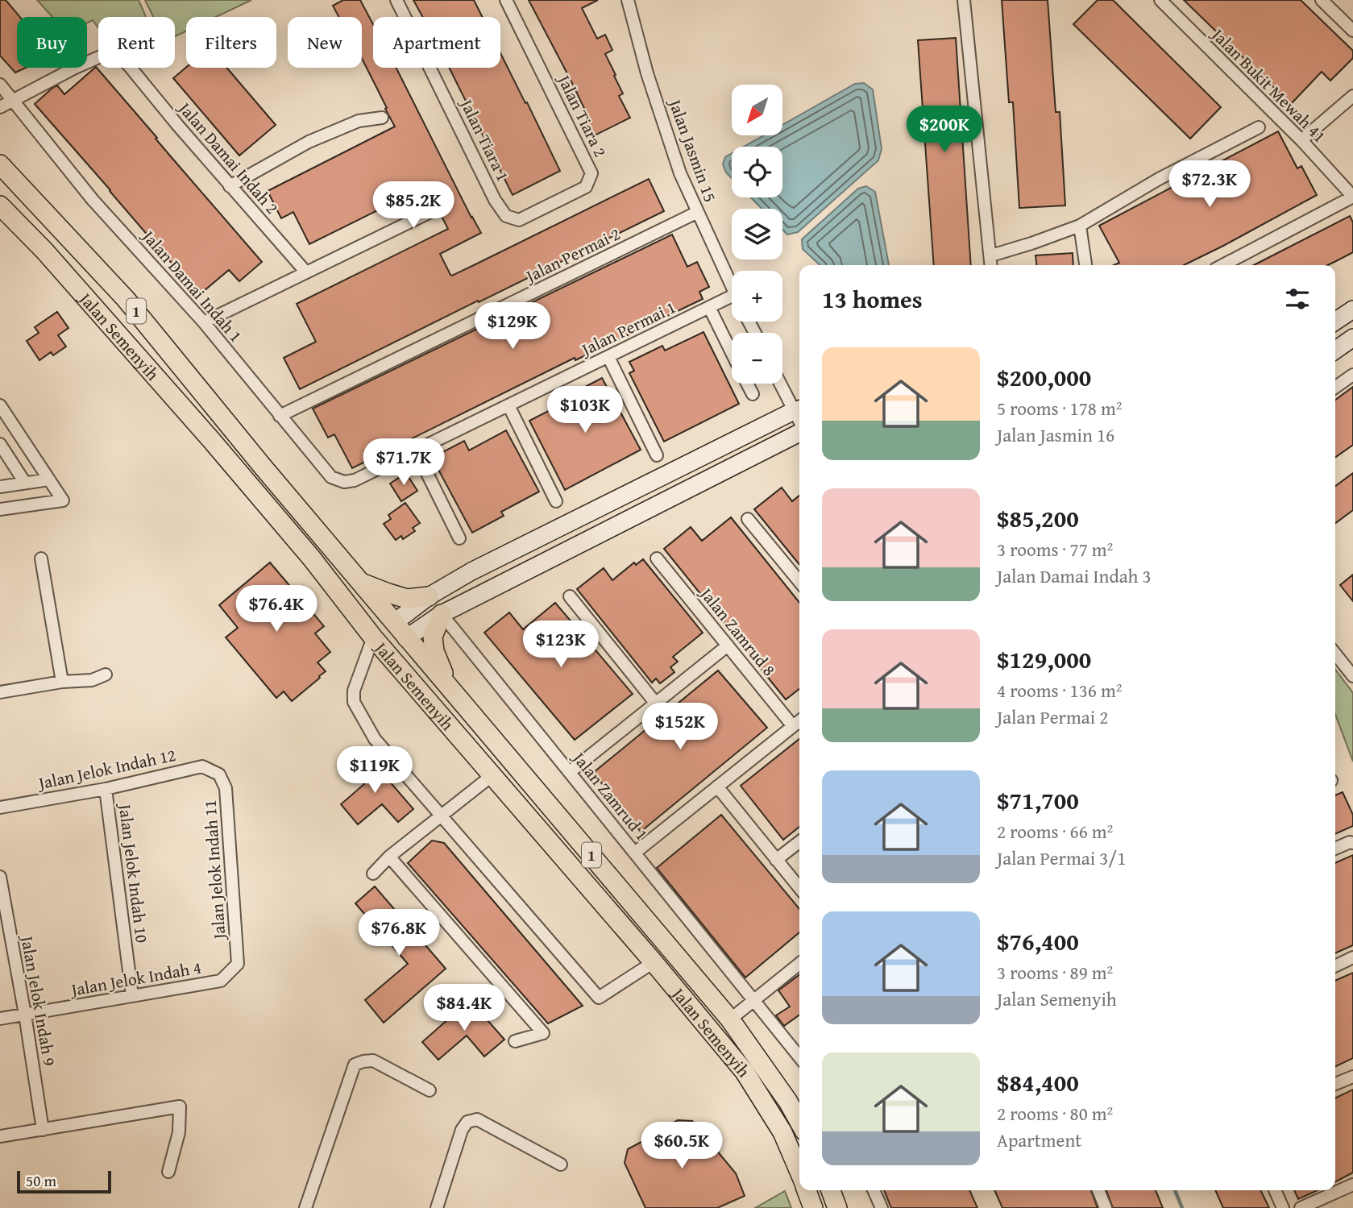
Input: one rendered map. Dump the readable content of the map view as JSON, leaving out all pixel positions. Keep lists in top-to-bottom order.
{
  "streets": {
    "main road": ["1", "Jalan Semenyih"],
    "street": [
      "Jalan Bukit Mewah 41",
      "Jalan Tiara 2",
      "Jalan Tiara 1",
      "Jalan Jasmin 15",
      "Jalan Damai Indah 2",
      "Jalan Permai 2",
      "Jalan Damai Indah 1",
      "Jalan Permai 1",
      "Jalan Zamrud 8",
      "Jalan Jelok Indah 12",
      "Jalan Zamrud 1",
      "Jalan Jelok Indah 11",
      "Jalan Jelok Indah 10",
      "Jalan Jelok Indah 4",
      "Jalan Jelok Indah 9"
    ]
  },
  "crossings": [
    ["Jalan Tiara 2", "Jalan Tiara 1"],
    ["Jalan Jasmin 15", "Jalan Permai 2"],
    ["Jalan Damai Indah 2", "Jalan Damai Indah 1"],
    ["Jalan Permai 2", "Jalan Damai Indah 1"],
    ["Jalan Damai Indah 1", "Jalan Permai 1"],
    ["Jalan Jelok Indah 12", "Jalan Jelok Indah 11"],
    ["Jalan Jelok Indah 12", "Jalan Jelok Indah 10"],
    ["Jalan Jelok Indah 11", "Jalan Jelok Indah 4"],
    ["Jalan Jelok Indah 10", "Jalan Jelok Indah 4"],
    ["Jalan Jelok Indah 4", "Jalan Jelok Indah 9"]
  ],
  "scale_bar": "50 m",
  "north": "bottom left",
  "page": {
    "chip": [
      "Buy",
      "Rent",
      "Filters",
      "New",
      "Apartment"
    ],
    "map_buttons": ["+", "−"],
    "price": [
      "$200K",
      "$72.3K",
      "$85.2K",
      "$129K",
      "$103K",
      "$71.7K",
      "$76.4K",
      "$123K",
      "$152K",
      "$119K",
      "$76.8K",
      "$84.4K",
      "$60.5K"
    ],
    "heading": "13 homes",
    "list": [
      {
        "name": "$200,000",
        "note": "5 rooms · 178 m² · Jalan Jasmin 16"
      },
      {
        "name": "$85,200",
        "note": "3 rooms · 77 m² · Jalan Damai Indah 3"
      },
      {
        "name": "$129,000",
        "note": "4 rooms · 136 m² · Jalan Permai 2"
      },
      {
        "name": "$71,700",
        "note": "2 rooms · 66 m² · Jalan Permai 3/1"
      },
      {
        "name": "$76,400",
        "note": "3 rooms · 89 m² · Jalan Semenyih"
      },
      {
        "name": "$84,400",
        "note": "2 rooms · 80 m² · Apartment"
      }
    ],
    "scale": "50 m"
  }
}
